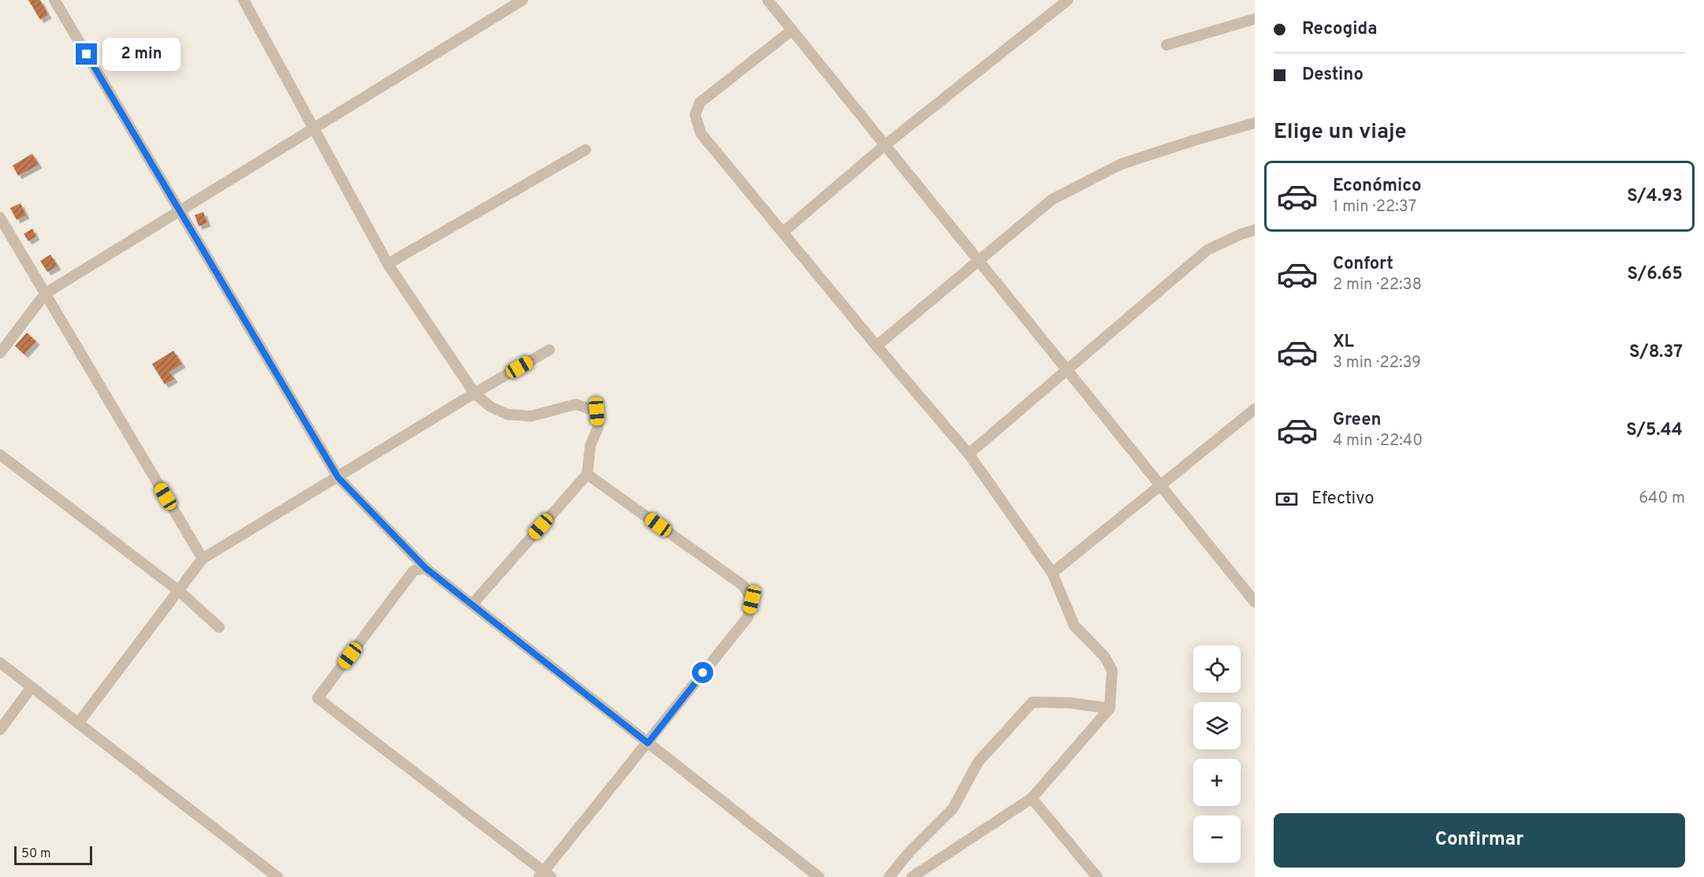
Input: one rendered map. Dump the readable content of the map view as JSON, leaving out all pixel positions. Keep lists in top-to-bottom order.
{
  "scale_bar": "50 m",
  "page": {
    "banner": ["Recogida", "Destino"],
    "bubble": "2 min",
    "heading": "Elige un viaje",
    "list": [
      {
        "name": "Económico",
        "note": "1 min · 22:37",
        "value": "S/4.93"
      },
      {
        "name": "Confort",
        "note": "2 min · 22:38",
        "value": "S/6.65"
      },
      {
        "name": "XL",
        "note": "3 min · 22:39",
        "value": "S/8.37"
      },
      {
        "name": "Green",
        "note": "4 min · 22:40",
        "value": "S/5.44"
      }
    ],
    "pay": ["Efectivo", "640 m"],
    "map_buttons": ["+", "−"],
    "buttons": "Confirmar",
    "scale": "50 m"
  }
}
